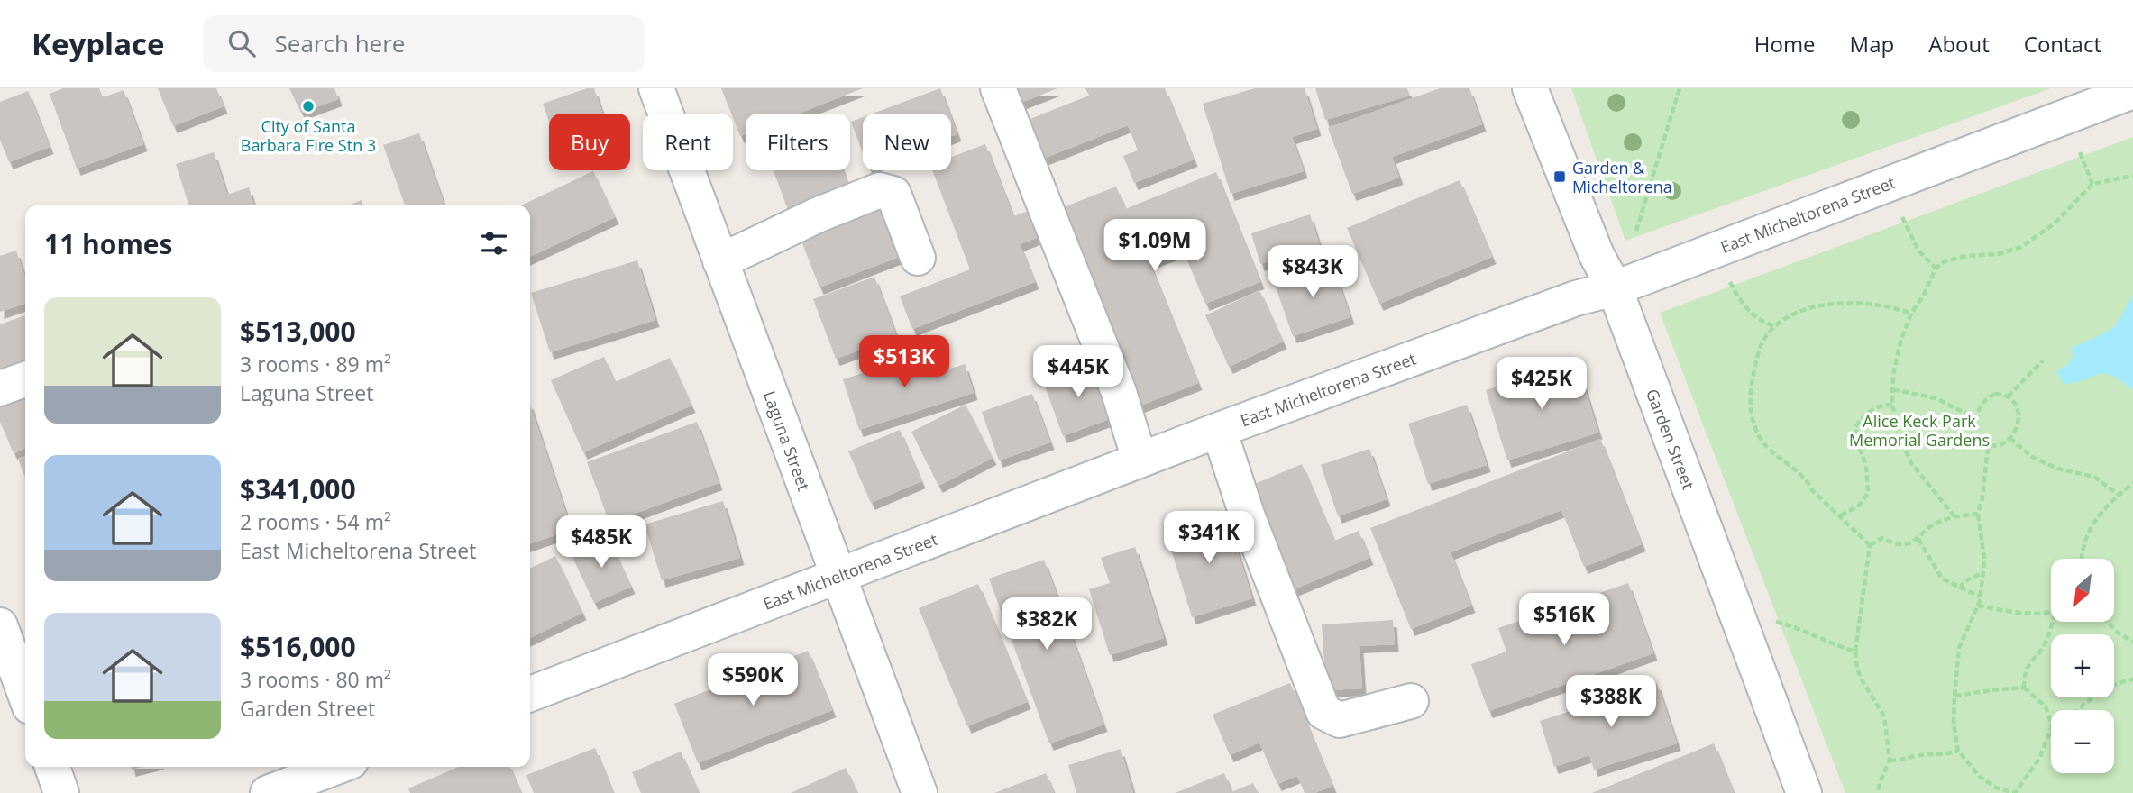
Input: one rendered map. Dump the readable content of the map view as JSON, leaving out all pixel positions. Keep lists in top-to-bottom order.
{
  "streets": {
    "street": ["East Micheltorena Street", "Garden Street", "Laguna Street"]
  },
  "crossings": [
    ["East Micheltorena Street", "Garden Street"],
    ["East Micheltorena Street", "Laguna Street"]
  ],
  "parks": ["Alice Keck Park Memorial Gardens"],
  "places": {
    "other": ["City of Santa Barbara Fire Stn 3"],
    "transit": ["Garden & Micheltorena"]
  },
  "north": "bottom left",
  "page": {
    "header": "Keyplace",
    "search": "Search here",
    "nav": [
      "Home",
      "Map",
      "About",
      "Contact"
    ],
    "chip": [
      "Buy",
      "Rent",
      "Filters",
      "New"
    ],
    "heading": "11 homes",
    "price": [
      "$1.09M",
      "$843K",
      "$513K",
      "$445K",
      "$425K",
      "$341K",
      "$485K",
      "$516K",
      "$382K",
      "$590K",
      "$388K"
    ],
    "list": [
      {
        "name": "$513,000",
        "note": "3 rooms · 89 m² · Laguna Street"
      },
      {
        "name": "$341,000",
        "note": "2 rooms · 54 m² · East Micheltorena Street"
      },
      {
        "name": "$516,000",
        "note": "3 rooms · 80 m² · Garden Street"
      }
    ],
    "map_buttons": ["+", "−"]
  }
}
